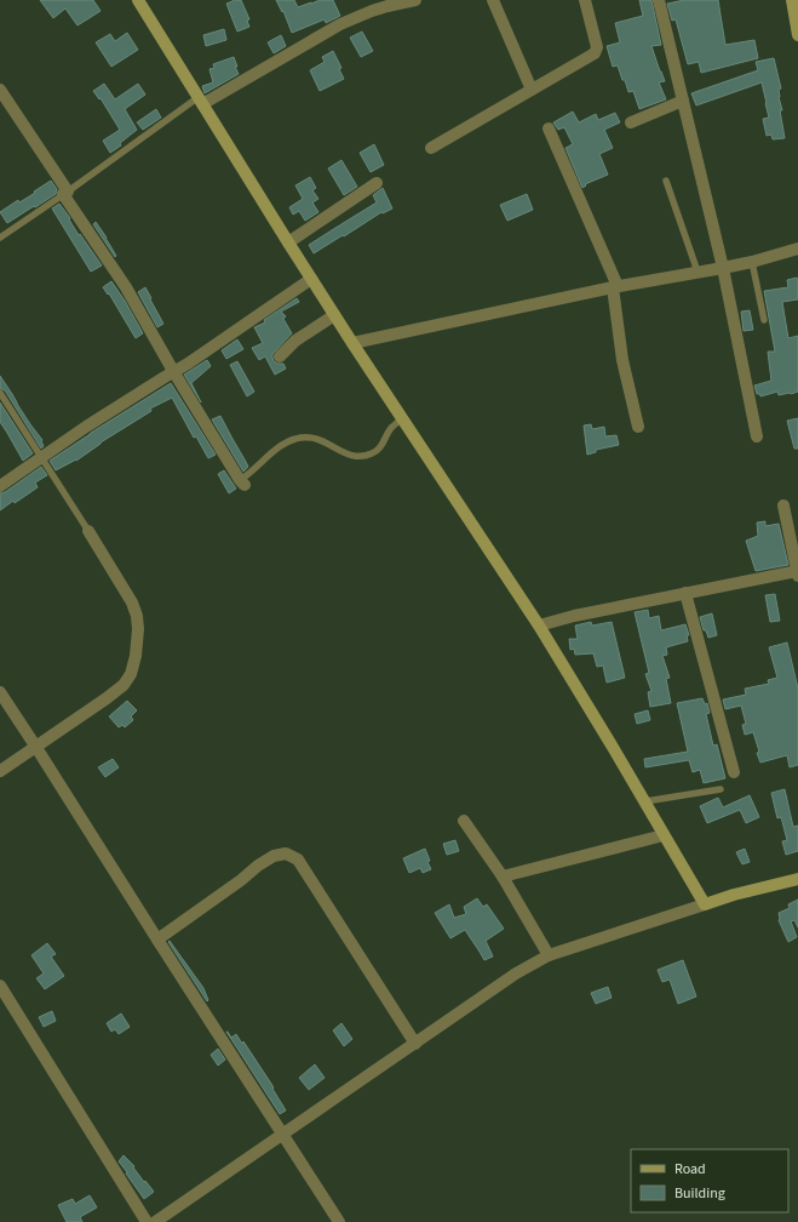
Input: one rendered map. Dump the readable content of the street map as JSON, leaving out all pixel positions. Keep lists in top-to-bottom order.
{
  "legend": ["Road", "Building"]
}
